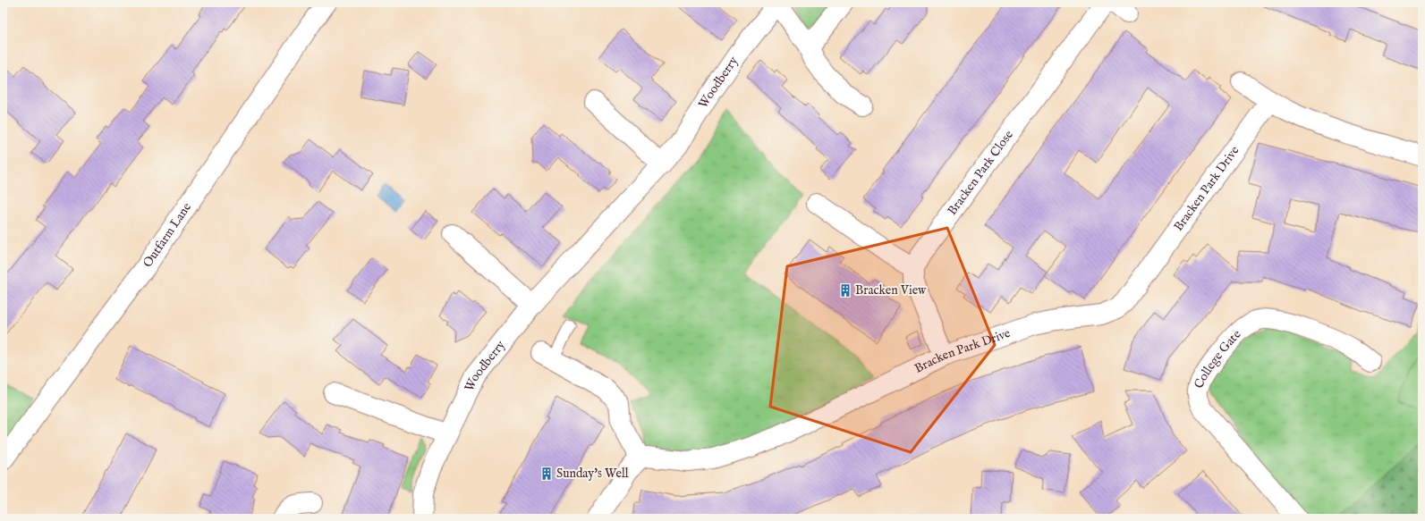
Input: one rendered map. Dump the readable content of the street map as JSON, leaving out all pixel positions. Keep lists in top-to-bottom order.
{
  "streets": {
    "street": [
      "Woodberry",
      "Bracken Park Close",
      "Bracken Park Drive",
      "Outfarm Lane",
      "College Gate"
    ]
  },
  "places": {
    "building": ["Bracken View", "Sunday's Well"]
  }
}
